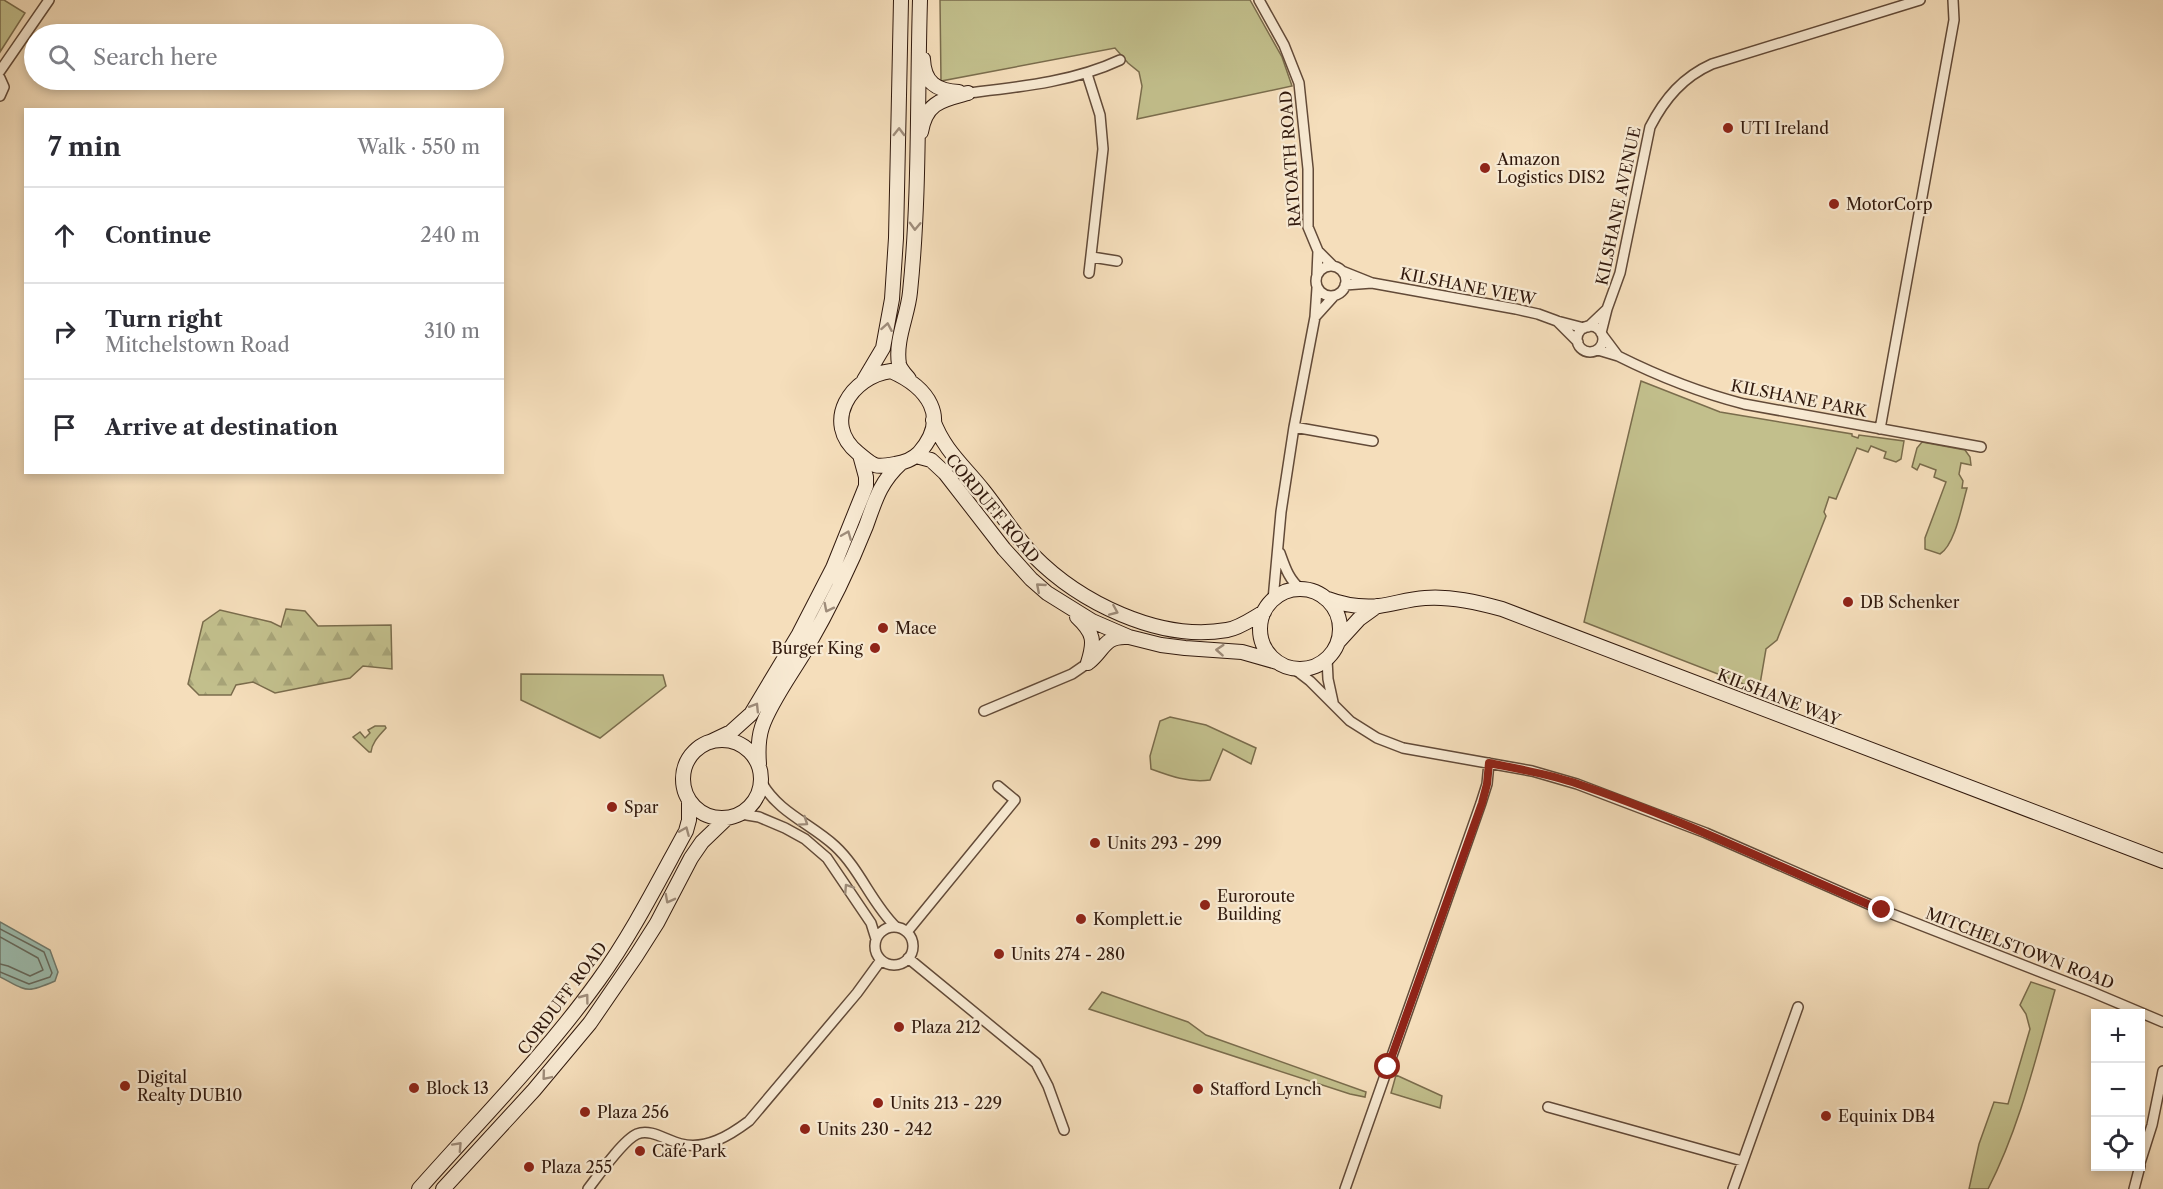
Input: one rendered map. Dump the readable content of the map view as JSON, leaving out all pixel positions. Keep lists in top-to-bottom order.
{
  "streets": {
    "street": [
      "RATOATH ROAD",
      "KILSHANE AVENUE",
      "KILSHANE VIEW",
      "KILSHANE PARK",
      "CORDUFF ROAD",
      "KILSHANE WAY",
      "MITCHELSTOWN ROAD"
    ]
  },
  "crossings": [
    ["RATOATH ROAD", "KILSHANE VIEW"],
    ["KILSHANE AVENUE", "KILSHANE VIEW"],
    ["KILSHANE AVENUE", "KILSHANE PARK"],
    ["KILSHANE VIEW", "KILSHANE PARK"],
    ["CORDUFF ROAD", "KILSHANE WAY"],
    ["CORDUFF ROAD", "MITCHELSTOWN ROAD"],
    ["KILSHANE WAY", "MITCHELSTOWN ROAD"]
  ],
  "places": [
    "UTI Ireland",
    "Amazon Logistics DIS2",
    "MotorCorp",
    "DB Schenker",
    "Mace",
    "Burger King",
    "Spar",
    "Units 293 - 299",
    "Euroroute Building",
    "Komplett.ie",
    "Units 274 - 280",
    "Plaza 212",
    "Digital Realty DUB10",
    "Block 13",
    "Stafford Lynch",
    "Units 213 - 229",
    "Plaza 256",
    "Equinix DB4",
    "Units 230 - 242",
    "Café Park",
    "Plaza 255"
  ],
  "page": {
    "search": "Search here",
    "heading": ["7 min", "Walk · 550 m"],
    "list": [
      ["Continue", "240 m"],
      ["Turn right", "Mitchelstown Road", "310 m"],
      "Arrive at destination"
    ],
    "map_buttons": ["+", "−"]
  }
}
